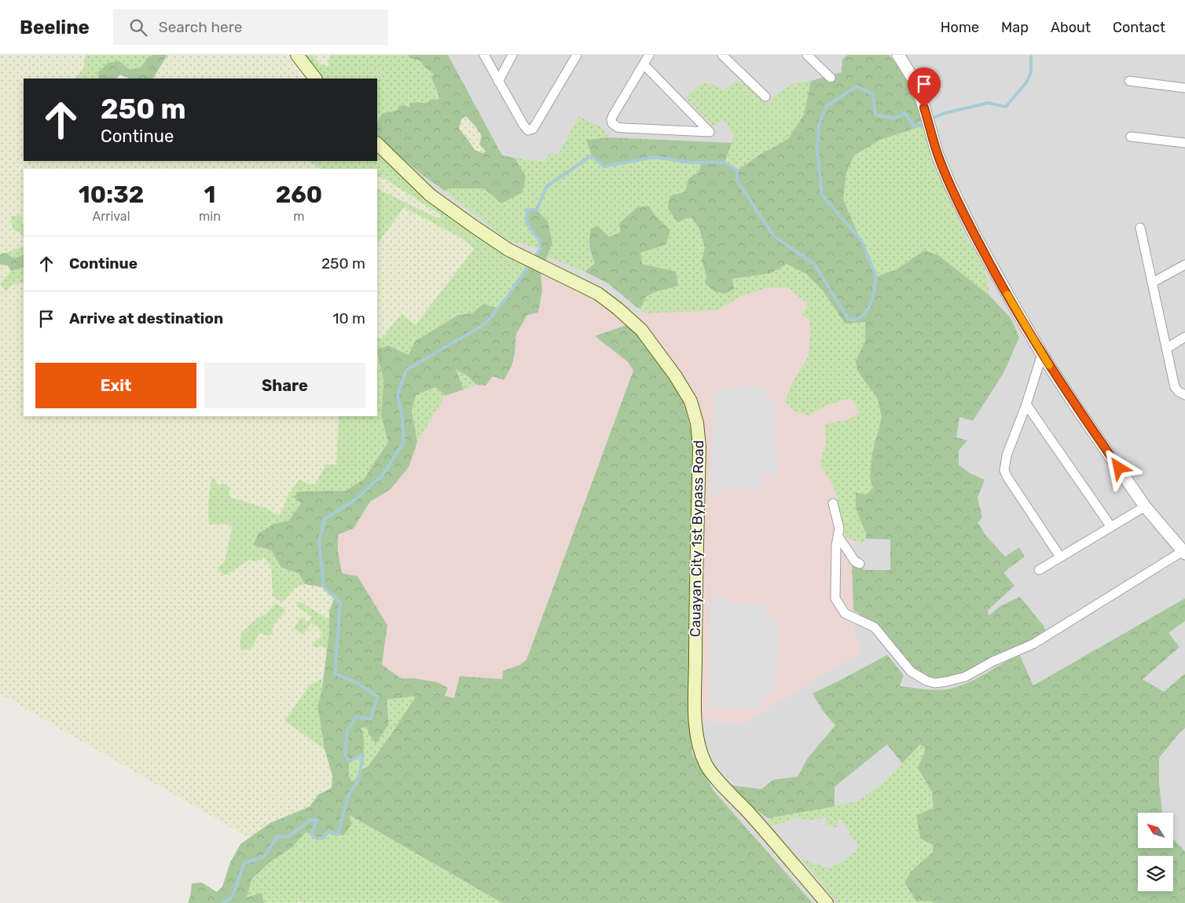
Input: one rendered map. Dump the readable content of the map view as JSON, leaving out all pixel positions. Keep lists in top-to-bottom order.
{
  "streets": {
    "main road": ["Cauayan City 1st Bypass Road"]
  },
  "north": "top left",
  "page": {
    "header": "Beeline",
    "search": "Search here",
    "nav": [
      "Home",
      "Map",
      "About",
      "Contact"
    ],
    "turn": ["250 m", "Continue"],
    "eta": [
      "10:32",
      "Arrival",
      "1",
      "min",
      "260",
      "m"
    ],
    "list": [
      {
        "name": "Continue",
        "value": "250 m"
      },
      {
        "name": "Arrive at destination",
        "value": "10 m"
      }
    ],
    "buttons": ["Exit", "Share"]
  }
}
